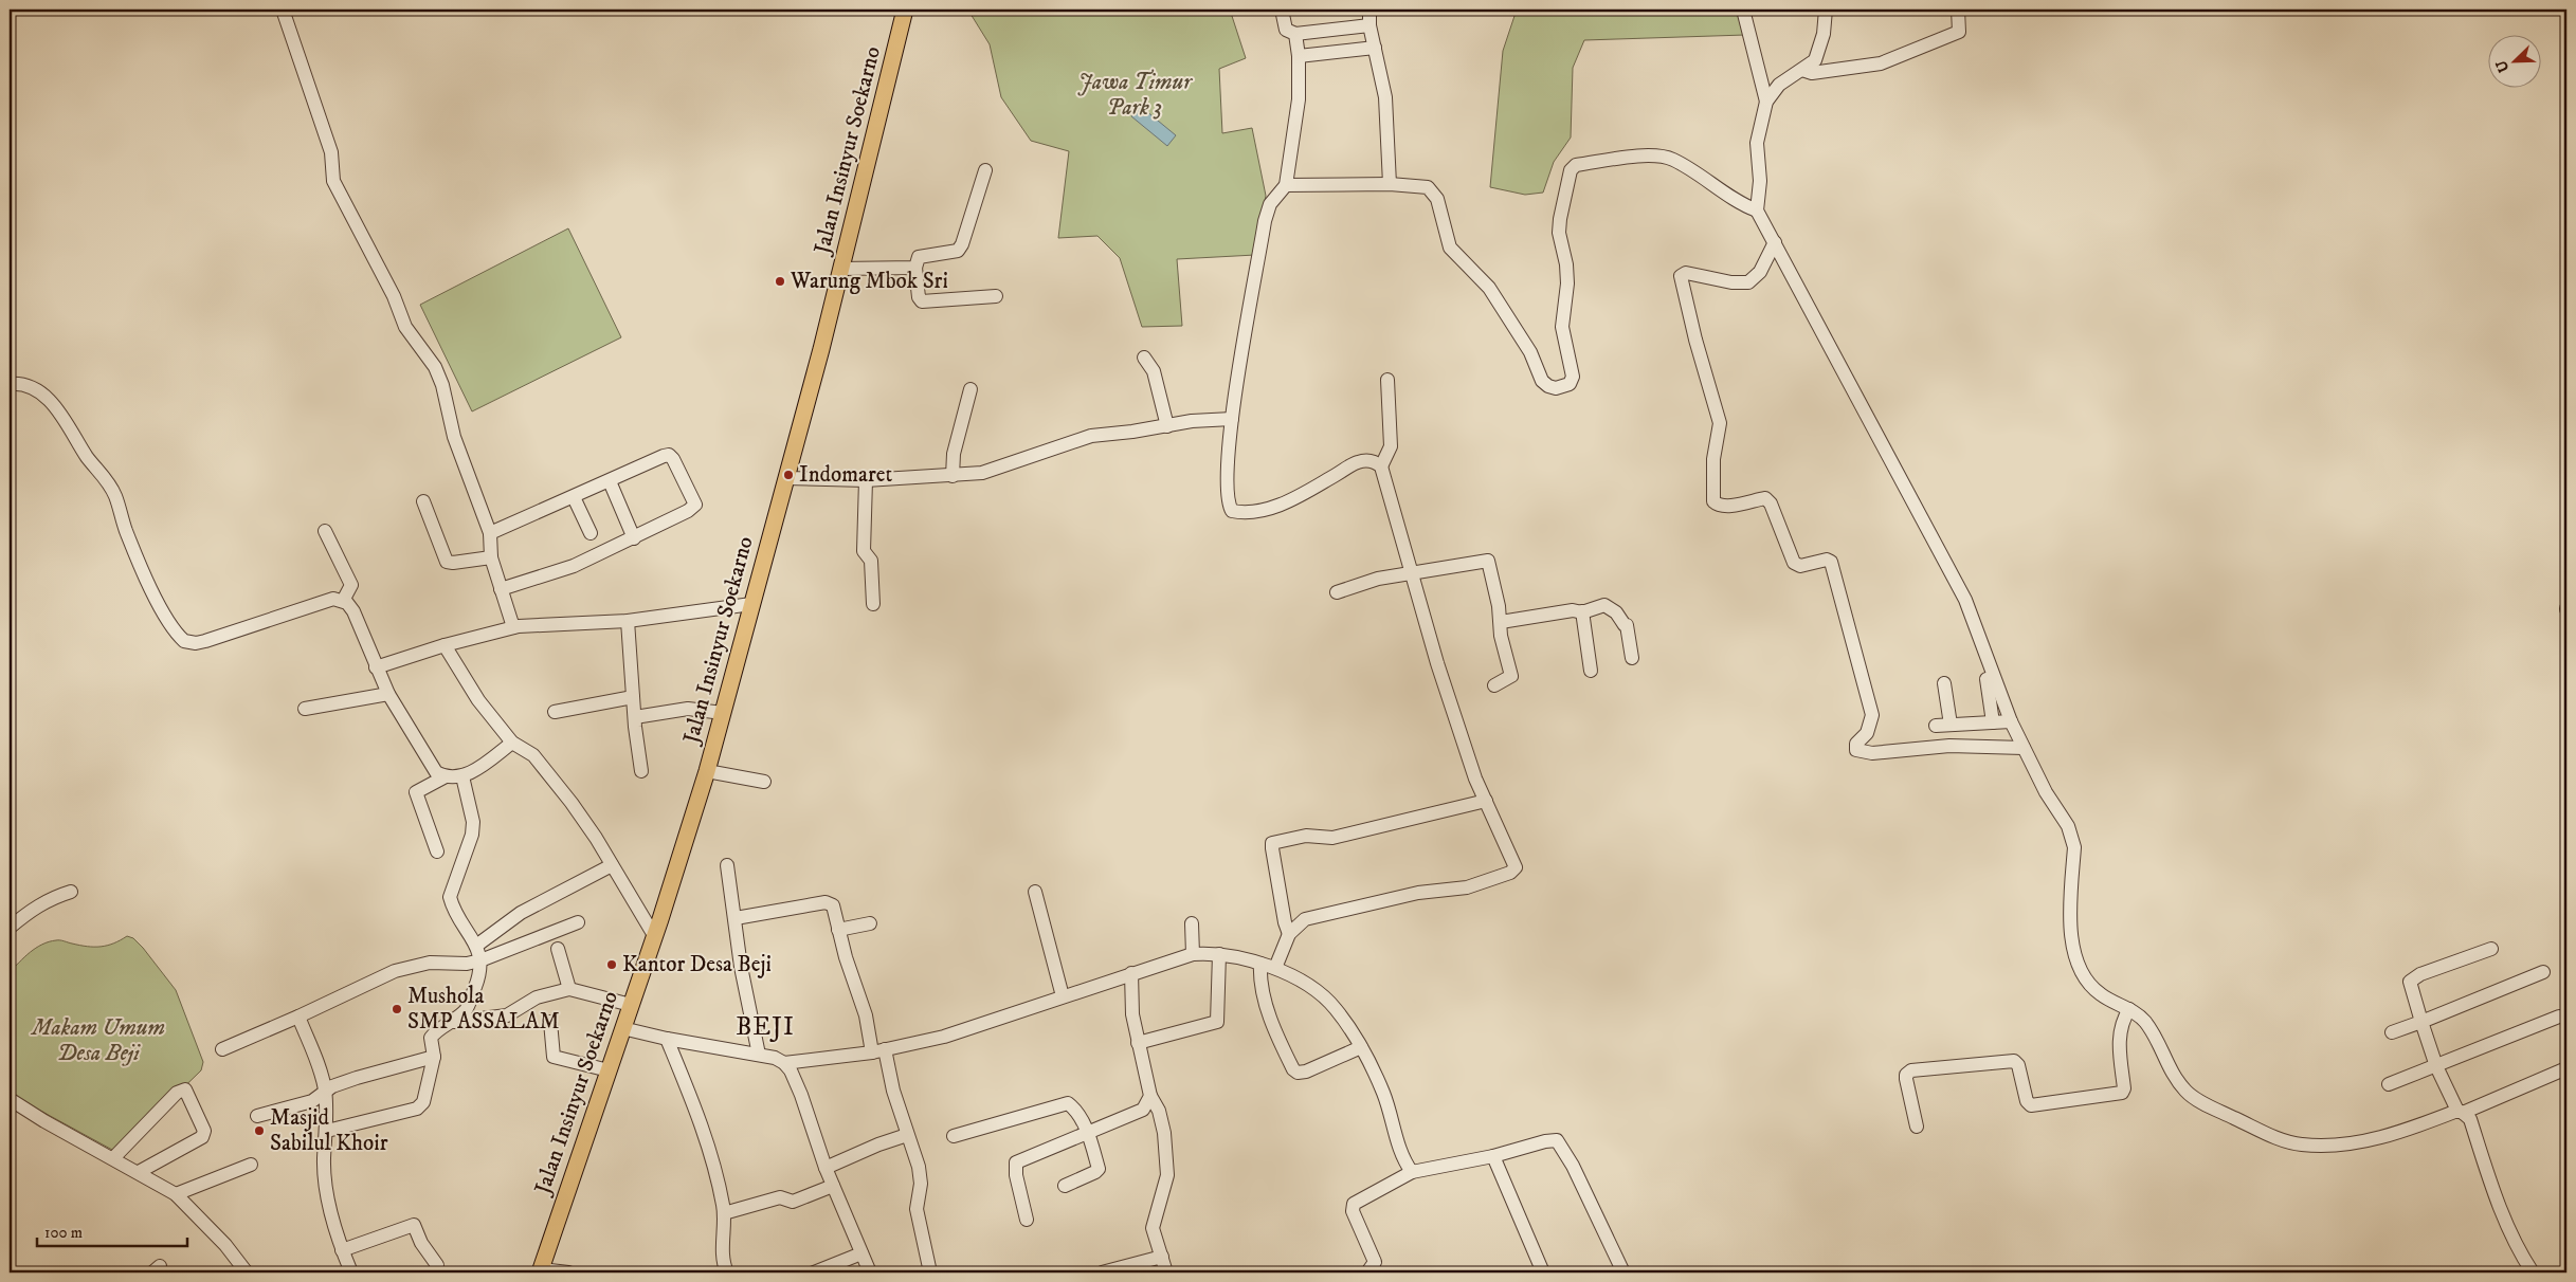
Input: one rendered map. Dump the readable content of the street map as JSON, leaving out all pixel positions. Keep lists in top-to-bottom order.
{
  "streets": {
    "main road": ["Jalan Insinyur Soekarno"]
  },
  "districts": ["BEJI"],
  "parks": ["Jawa Timur Park 3", "Makam Umum Desa Beji"],
  "places": [
    "Warung Mbok Sri",
    "Indomaret",
    "Kantor Desa Beji",
    "Mushola SMP ASSALAM",
    "Masjid Sabilul Khoir"
  ],
  "scale_bar": "100 m",
  "north": "bottom left"
}
